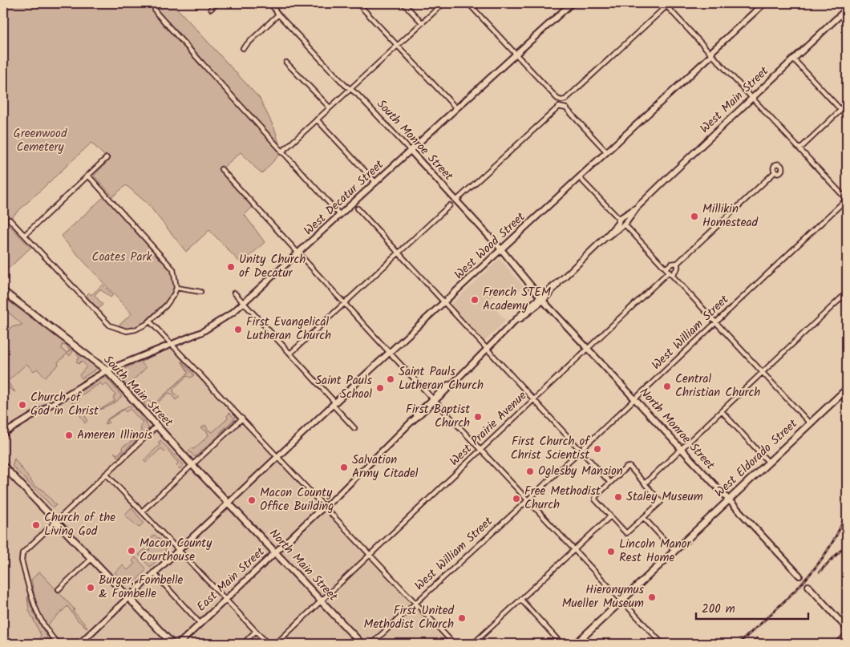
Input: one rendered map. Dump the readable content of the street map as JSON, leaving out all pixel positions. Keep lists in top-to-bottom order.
{
  "streets": {
    "main road": ["South Main Street", "West Eldorado Street", "North Main Street"],
    "street": [
      "West Main Street",
      "South Monroe Street",
      "West Decatur Street",
      "West Wood Street",
      "West William Street",
      "West Prairie Avenue",
      "North Monroe Street",
      "East Main Street"
    ]
  },
  "crossings": [
    ["West Main Street", "South Monroe Street"],
    ["West Main Street", "North Monroe Street"],
    ["West Main Street", "East Main Street"],
    ["South Monroe Street", "West Decatur Street"],
    ["South Monroe Street", "West Wood Street"],
    ["South Monroe Street", "North Monroe Street"],
    ["West Decatur Street", "South Main Street"],
    ["West Wood Street", "South Main Street"],
    ["West Wood Street", "North Main Street"],
    ["West William Street", "North Monroe Street"],
    ["South Main Street", "North Main Street"],
    ["West Prairie Avenue", "North Monroe Street"],
    ["West Prairie Avenue", "North Main Street"],
    ["North Monroe Street", "West Eldorado Street"],
    ["North Main Street", "East Main Street"]
  ],
  "parks": ["Greenwood Cemetery", "Coates Park"],
  "places": [
    "Millikin Homestead",
    "Unity Church of Decatur",
    "French STEM Academy",
    "First Evangelical Lutheran Church",
    "Saint Pauls Lutheran Church",
    "Central Christian Church",
    "Saint Pauls School",
    "Church of God in Christ",
    "First Baptist Church",
    "Ameren Illinois",
    "First Church of Christ Scientist",
    "Salvation Army Citadel",
    "Oglesby Mansion",
    "Staley Museum",
    "Free Methodist Church",
    "Macon County Office Building",
    "Church of the Living God",
    "Macon County Courthouse",
    "Lincoln Manor Rest Home",
    "Burger, Fombelle & Fombelle",
    "Hieronymus Mueller Museum",
    "First United Methodist Church"
  ],
  "scale_bar": "200 m"
}
